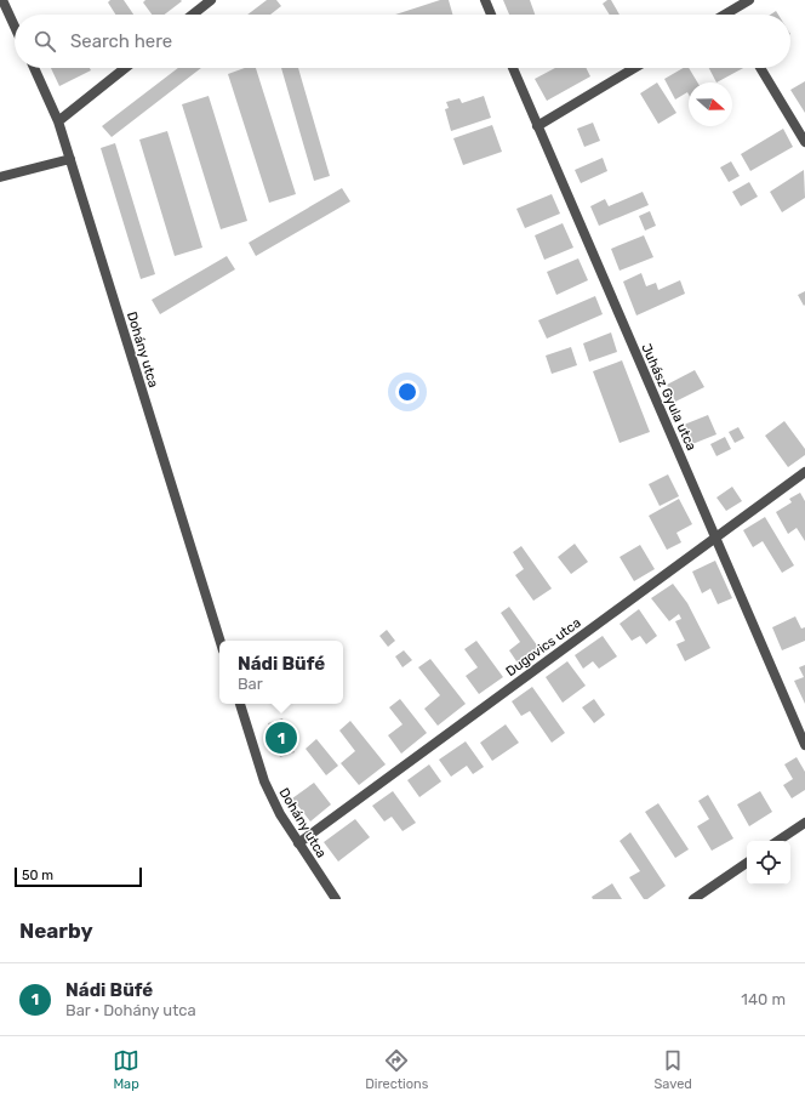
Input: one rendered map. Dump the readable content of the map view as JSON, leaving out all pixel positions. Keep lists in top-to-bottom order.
{
  "streets": {
    "street": ["Dohány utca", "Juhász Gyula utca", "Dugovics utca"]
  },
  "crossings": [
    ["Dohány utca", "Dugovics utca"],
    ["Juhász Gyula utca", "Dugovics utca"]
  ],
  "scale_bar": "50 m",
  "north": "right",
  "page": {
    "search": "Search here",
    "popup": ["Nádi Büfé", "Bar"],
    "pins": "1",
    "scale": "50 m",
    "heading": "Nearby",
    "list": [
      {
        "mark": "1",
        "name": "Nádi Büfé",
        "note": "Bar · Dohány utca",
        "value": "140 m"
      }
    ],
    "nav": ["Map", "Directions", "Saved"]
  }
}
